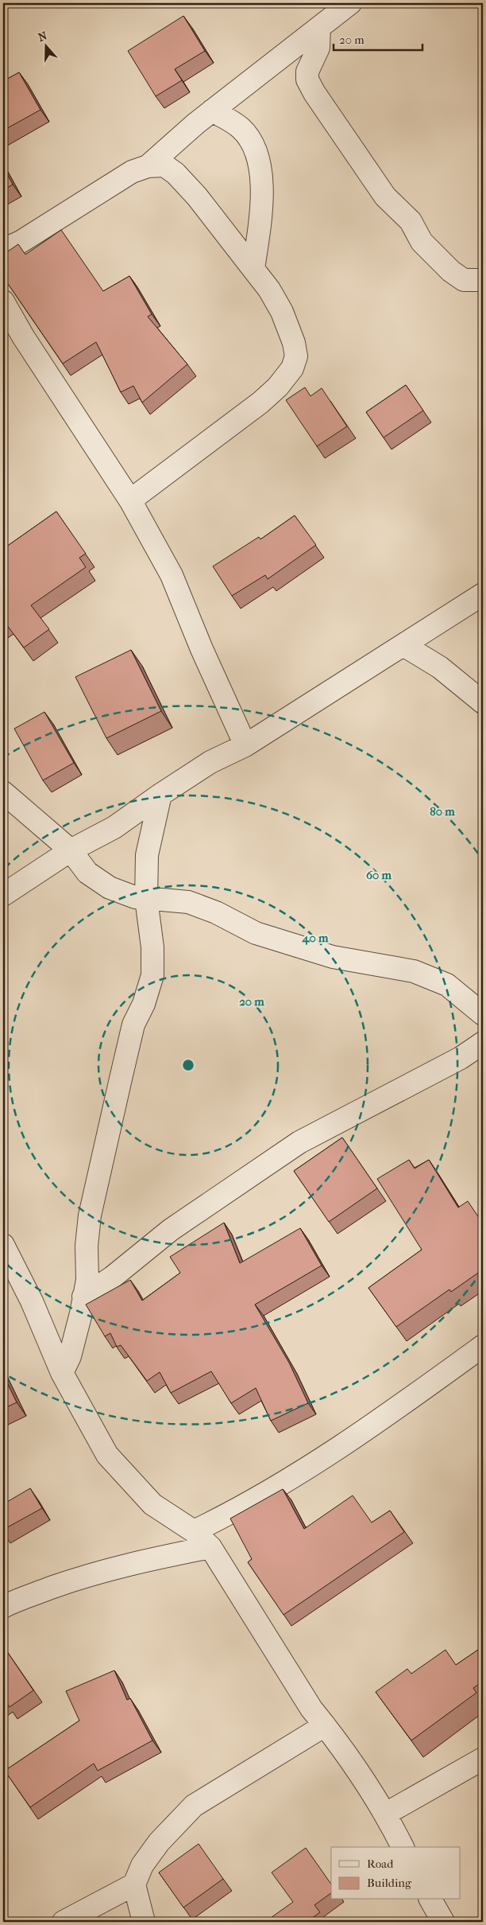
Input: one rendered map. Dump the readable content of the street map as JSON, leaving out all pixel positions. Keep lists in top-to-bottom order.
{
  "legend": ["Road", "Building"],
  "scale_bar": "20 m",
  "north": "top",
  "rings": [
    "80 m",
    "60 m",
    "40 m",
    "20 m"
  ]
}
